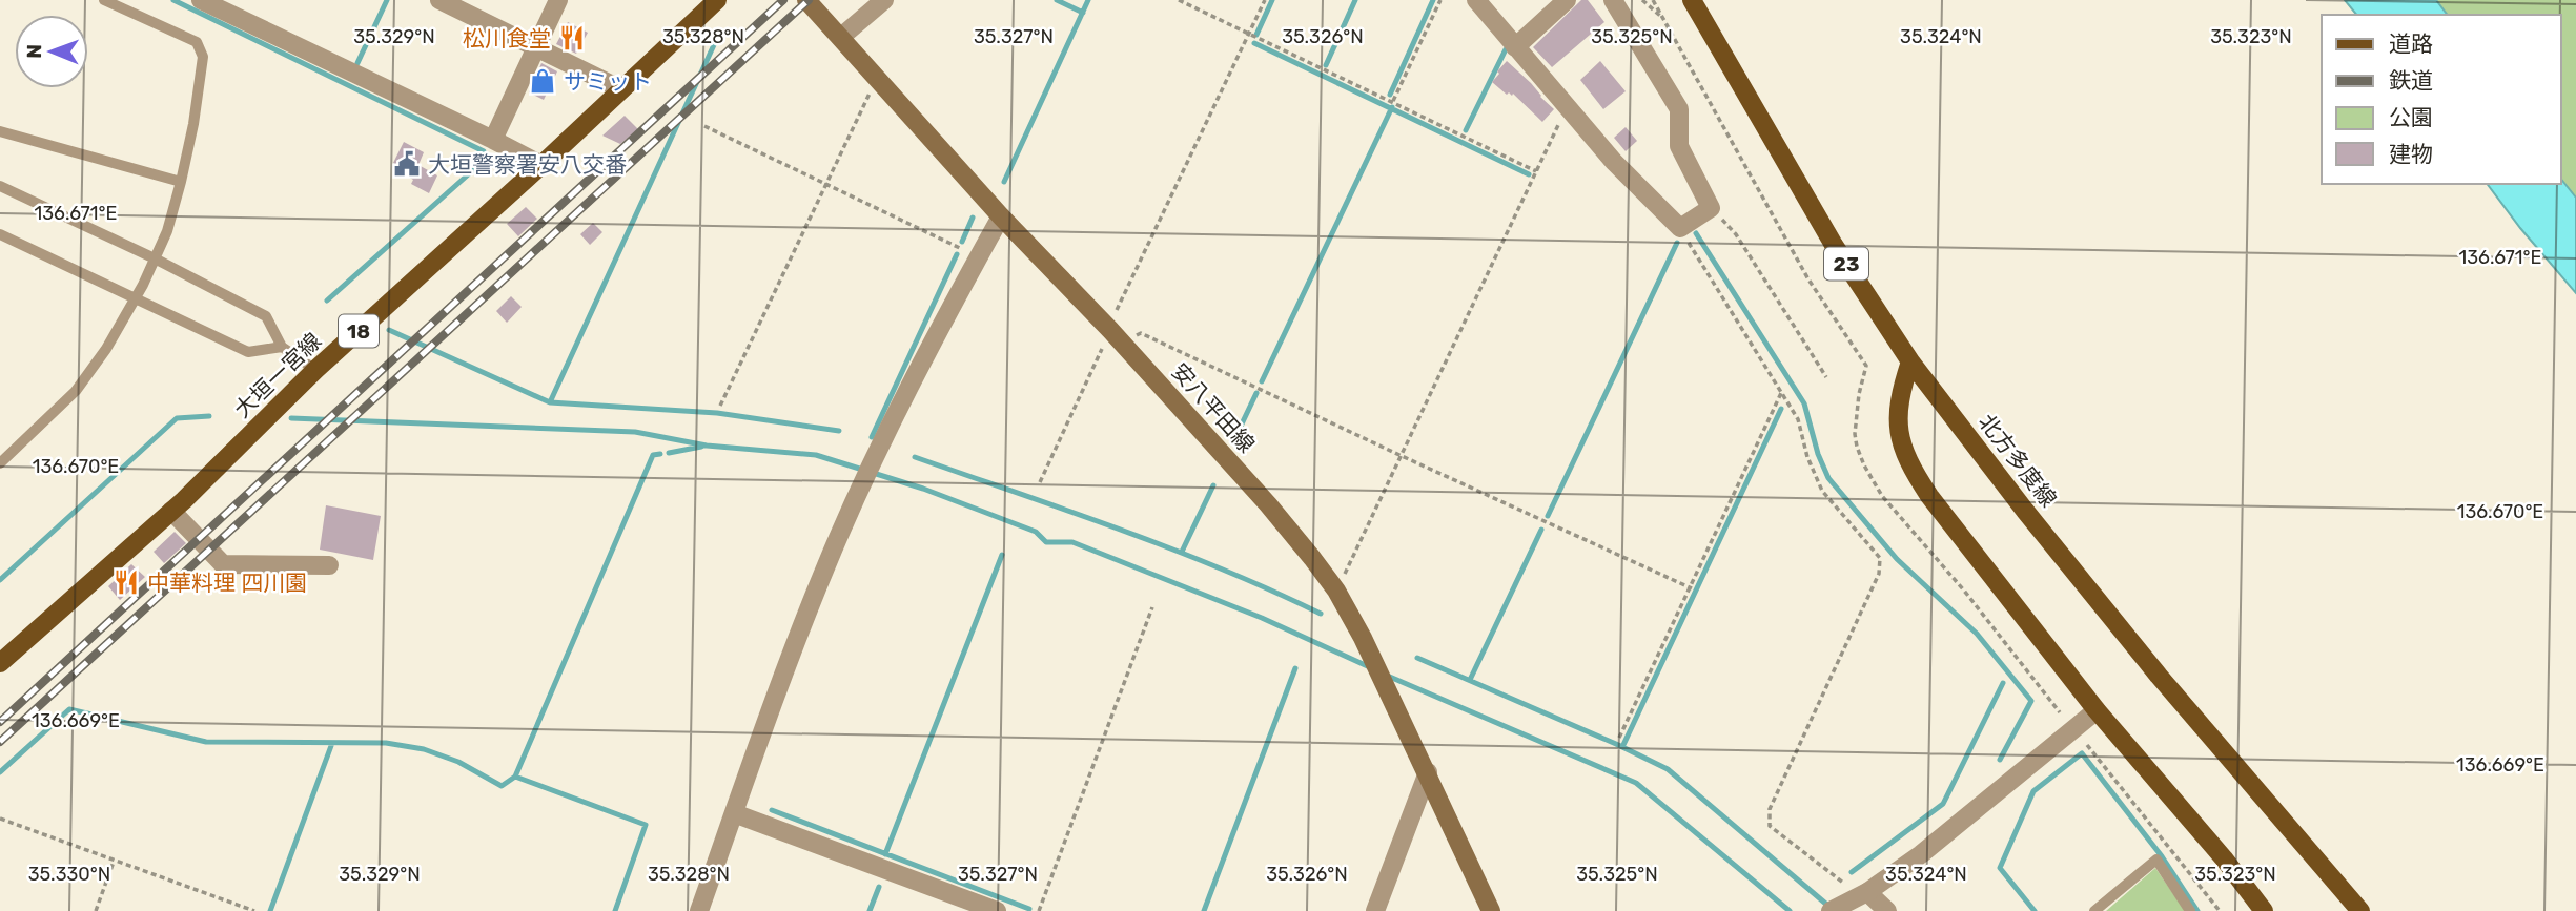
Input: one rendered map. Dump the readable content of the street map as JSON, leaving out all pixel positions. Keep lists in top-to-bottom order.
{
  "streets": {
    "main road": [
      "23",
      "18",
      "大垣一宮線",
      "安八平田線",
      "北方多度線"
    ]
  },
  "places": {
    "restaurant": ["松川食堂", "中華料理 四川園"],
    "shop": ["サミット"],
    "public building": ["大垣警察署安八交番"]
  },
  "legend": [
    "道路",
    "鉄道",
    "公園",
    "建物"
  ],
  "north": "left",
  "coordinates": [
    "35.329°N",
    "35.328°N",
    "35.327°N",
    "35.326°N",
    "35.325°N",
    "35.324°N",
    "35.323°N",
    "136.671°E",
    "136.670°E",
    "136.669°E",
    "35.330°N"
  ]
}
